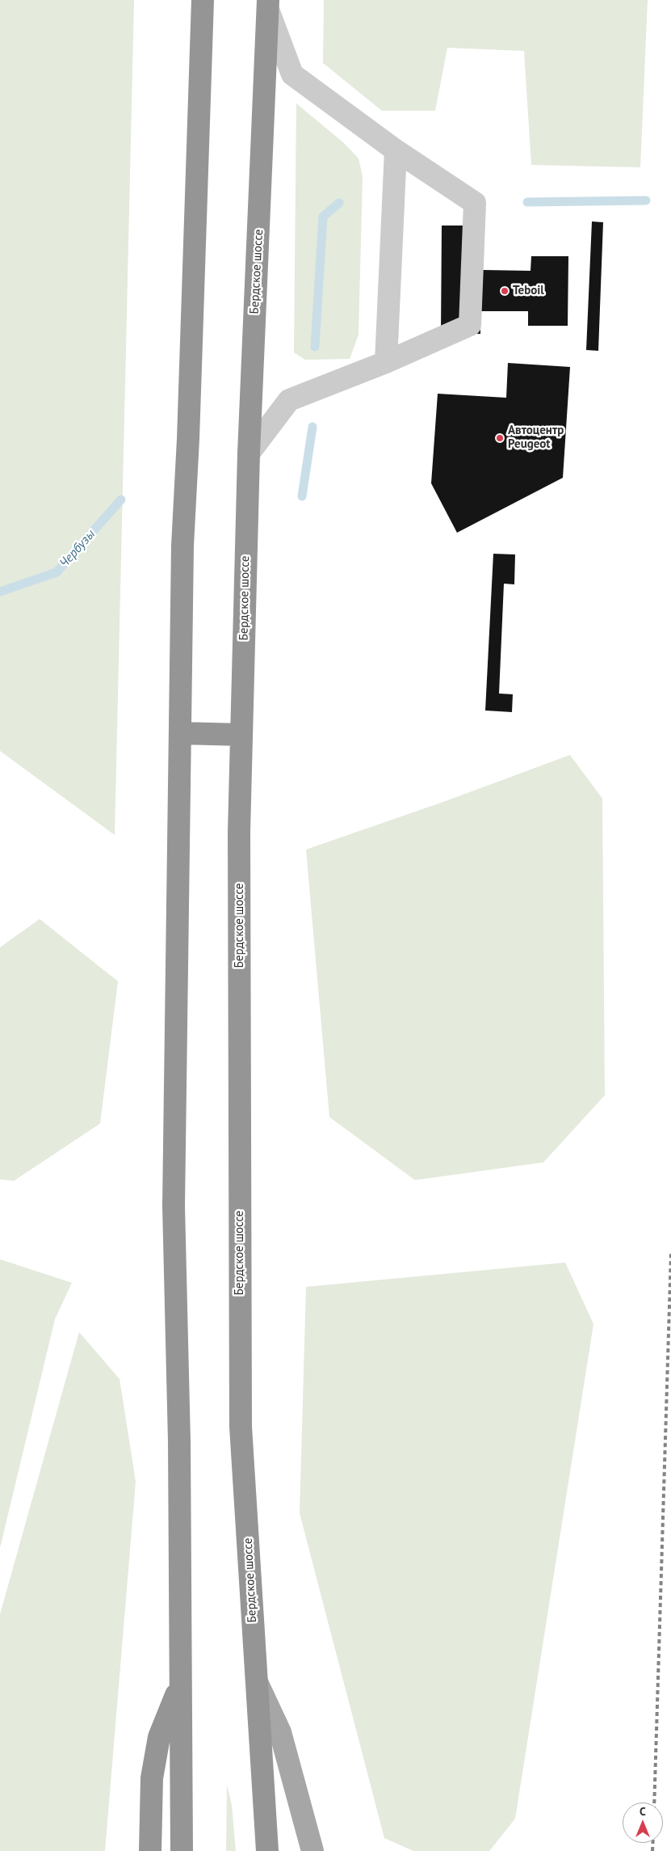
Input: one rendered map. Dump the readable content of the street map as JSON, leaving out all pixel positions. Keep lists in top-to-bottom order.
{
  "streets": {
    "highway": ["Бердское шоссе"]
  },
  "water": ["Чербузы"],
  "places": ["Teboil", "Автоцентр Peugeot"],
  "north": "top"
}
